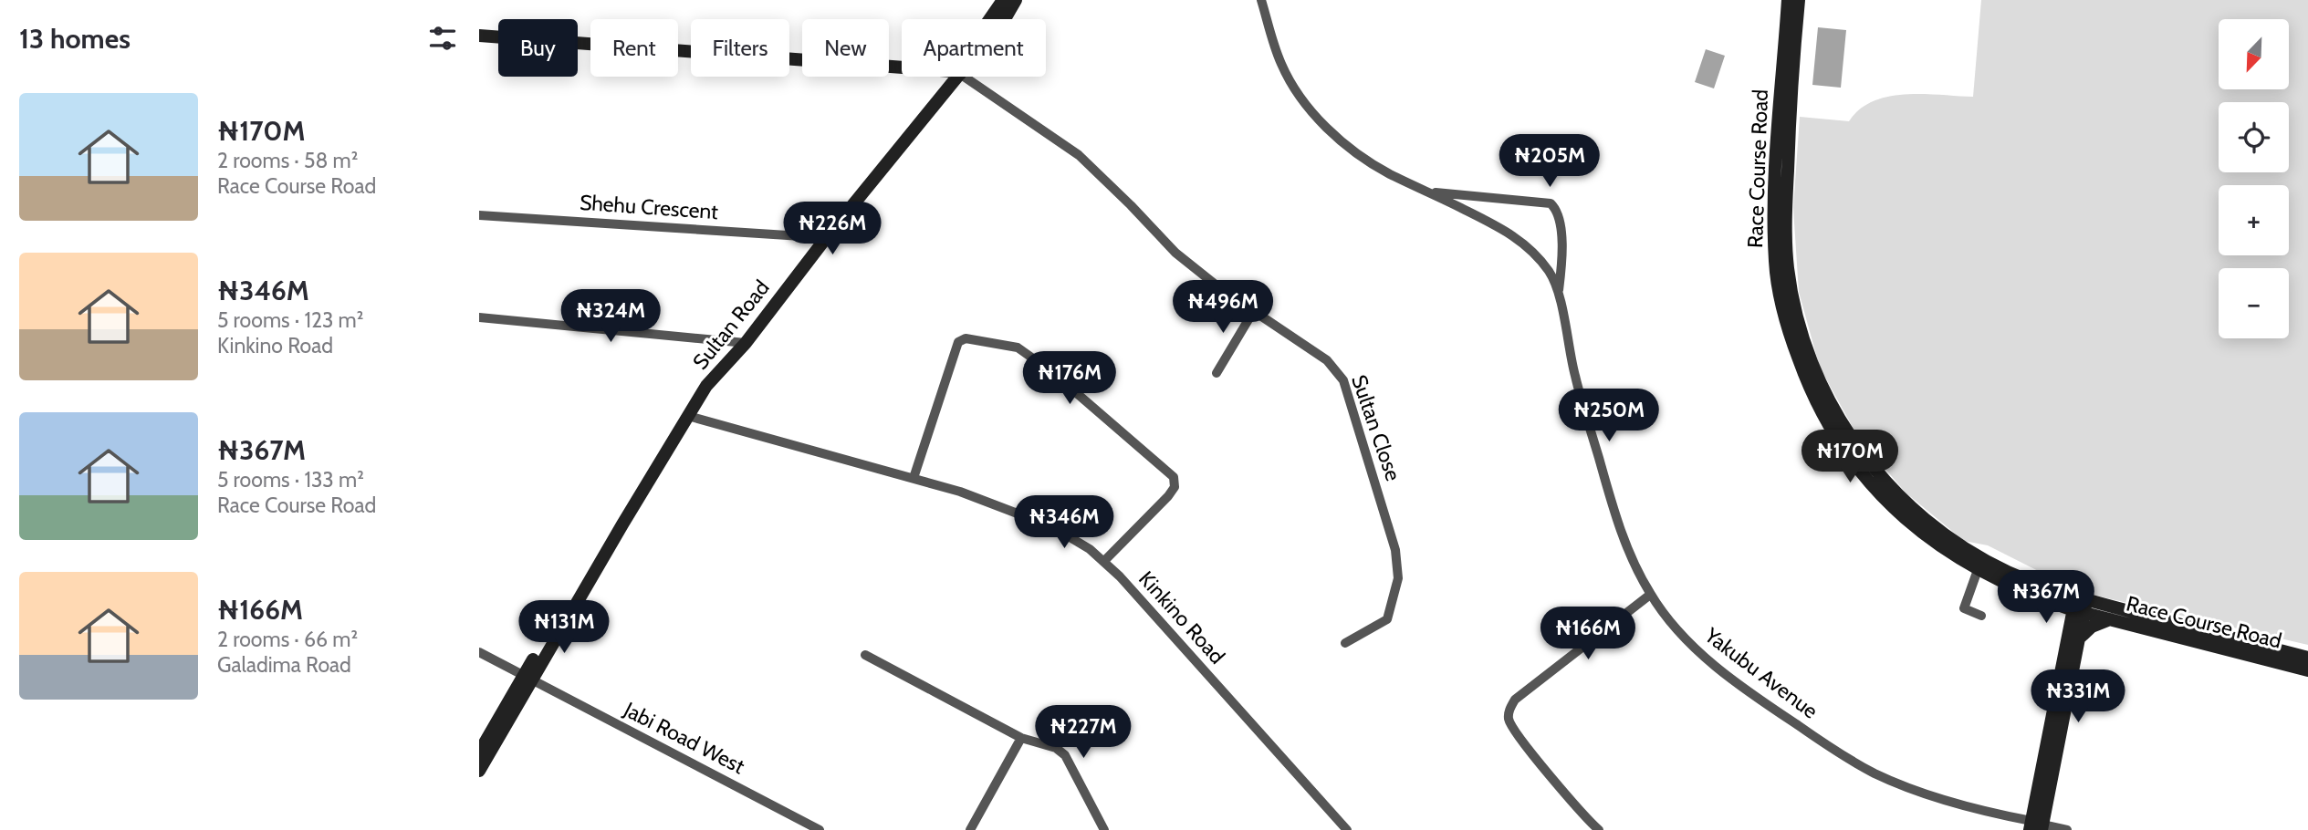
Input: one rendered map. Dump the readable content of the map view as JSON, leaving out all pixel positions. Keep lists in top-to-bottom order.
{
  "streets": {
    "main road": ["Race Course Road", "Sultan Road"],
    "street": [
      "Shehu Crescent",
      "Sultan Close",
      "Kinkino Road",
      "Yakubu Avenue",
      "Jabi Road West"
    ]
  },
  "crossings": [
    ["Shehu Crescent", "Sultan Road"],
    ["Sultan Road", "Kinkino Road"]
  ],
  "north": "bottom left",
  "page": {
    "heading": "13 homes",
    "map_buttons": ["+", "−"],
    "chip": [
      "Buy",
      "Rent",
      "Filters",
      "New",
      "Apartment"
    ],
    "list": [
      {
        "name": "₦170M",
        "note": "2 rooms · 58 m² · Race Course Road"
      },
      {
        "name": "₦346M",
        "note": "5 rooms · 123 m² · Kinkino Road"
      },
      {
        "name": "₦367M",
        "note": "5 rooms · 133 m² · Race Course Road"
      },
      {
        "name": "₦166M",
        "note": "2 rooms · 66 m² · Galadima Road"
      }
    ],
    "price": [
      "₦205M",
      "₦226M",
      "₦496M",
      "₦324M",
      "₦176M",
      "₦250M",
      "₦170M",
      "₦346M",
      "₦367M",
      "₦131M",
      "₦166M",
      "₦331M",
      "₦227M"
    ]
  }
}
